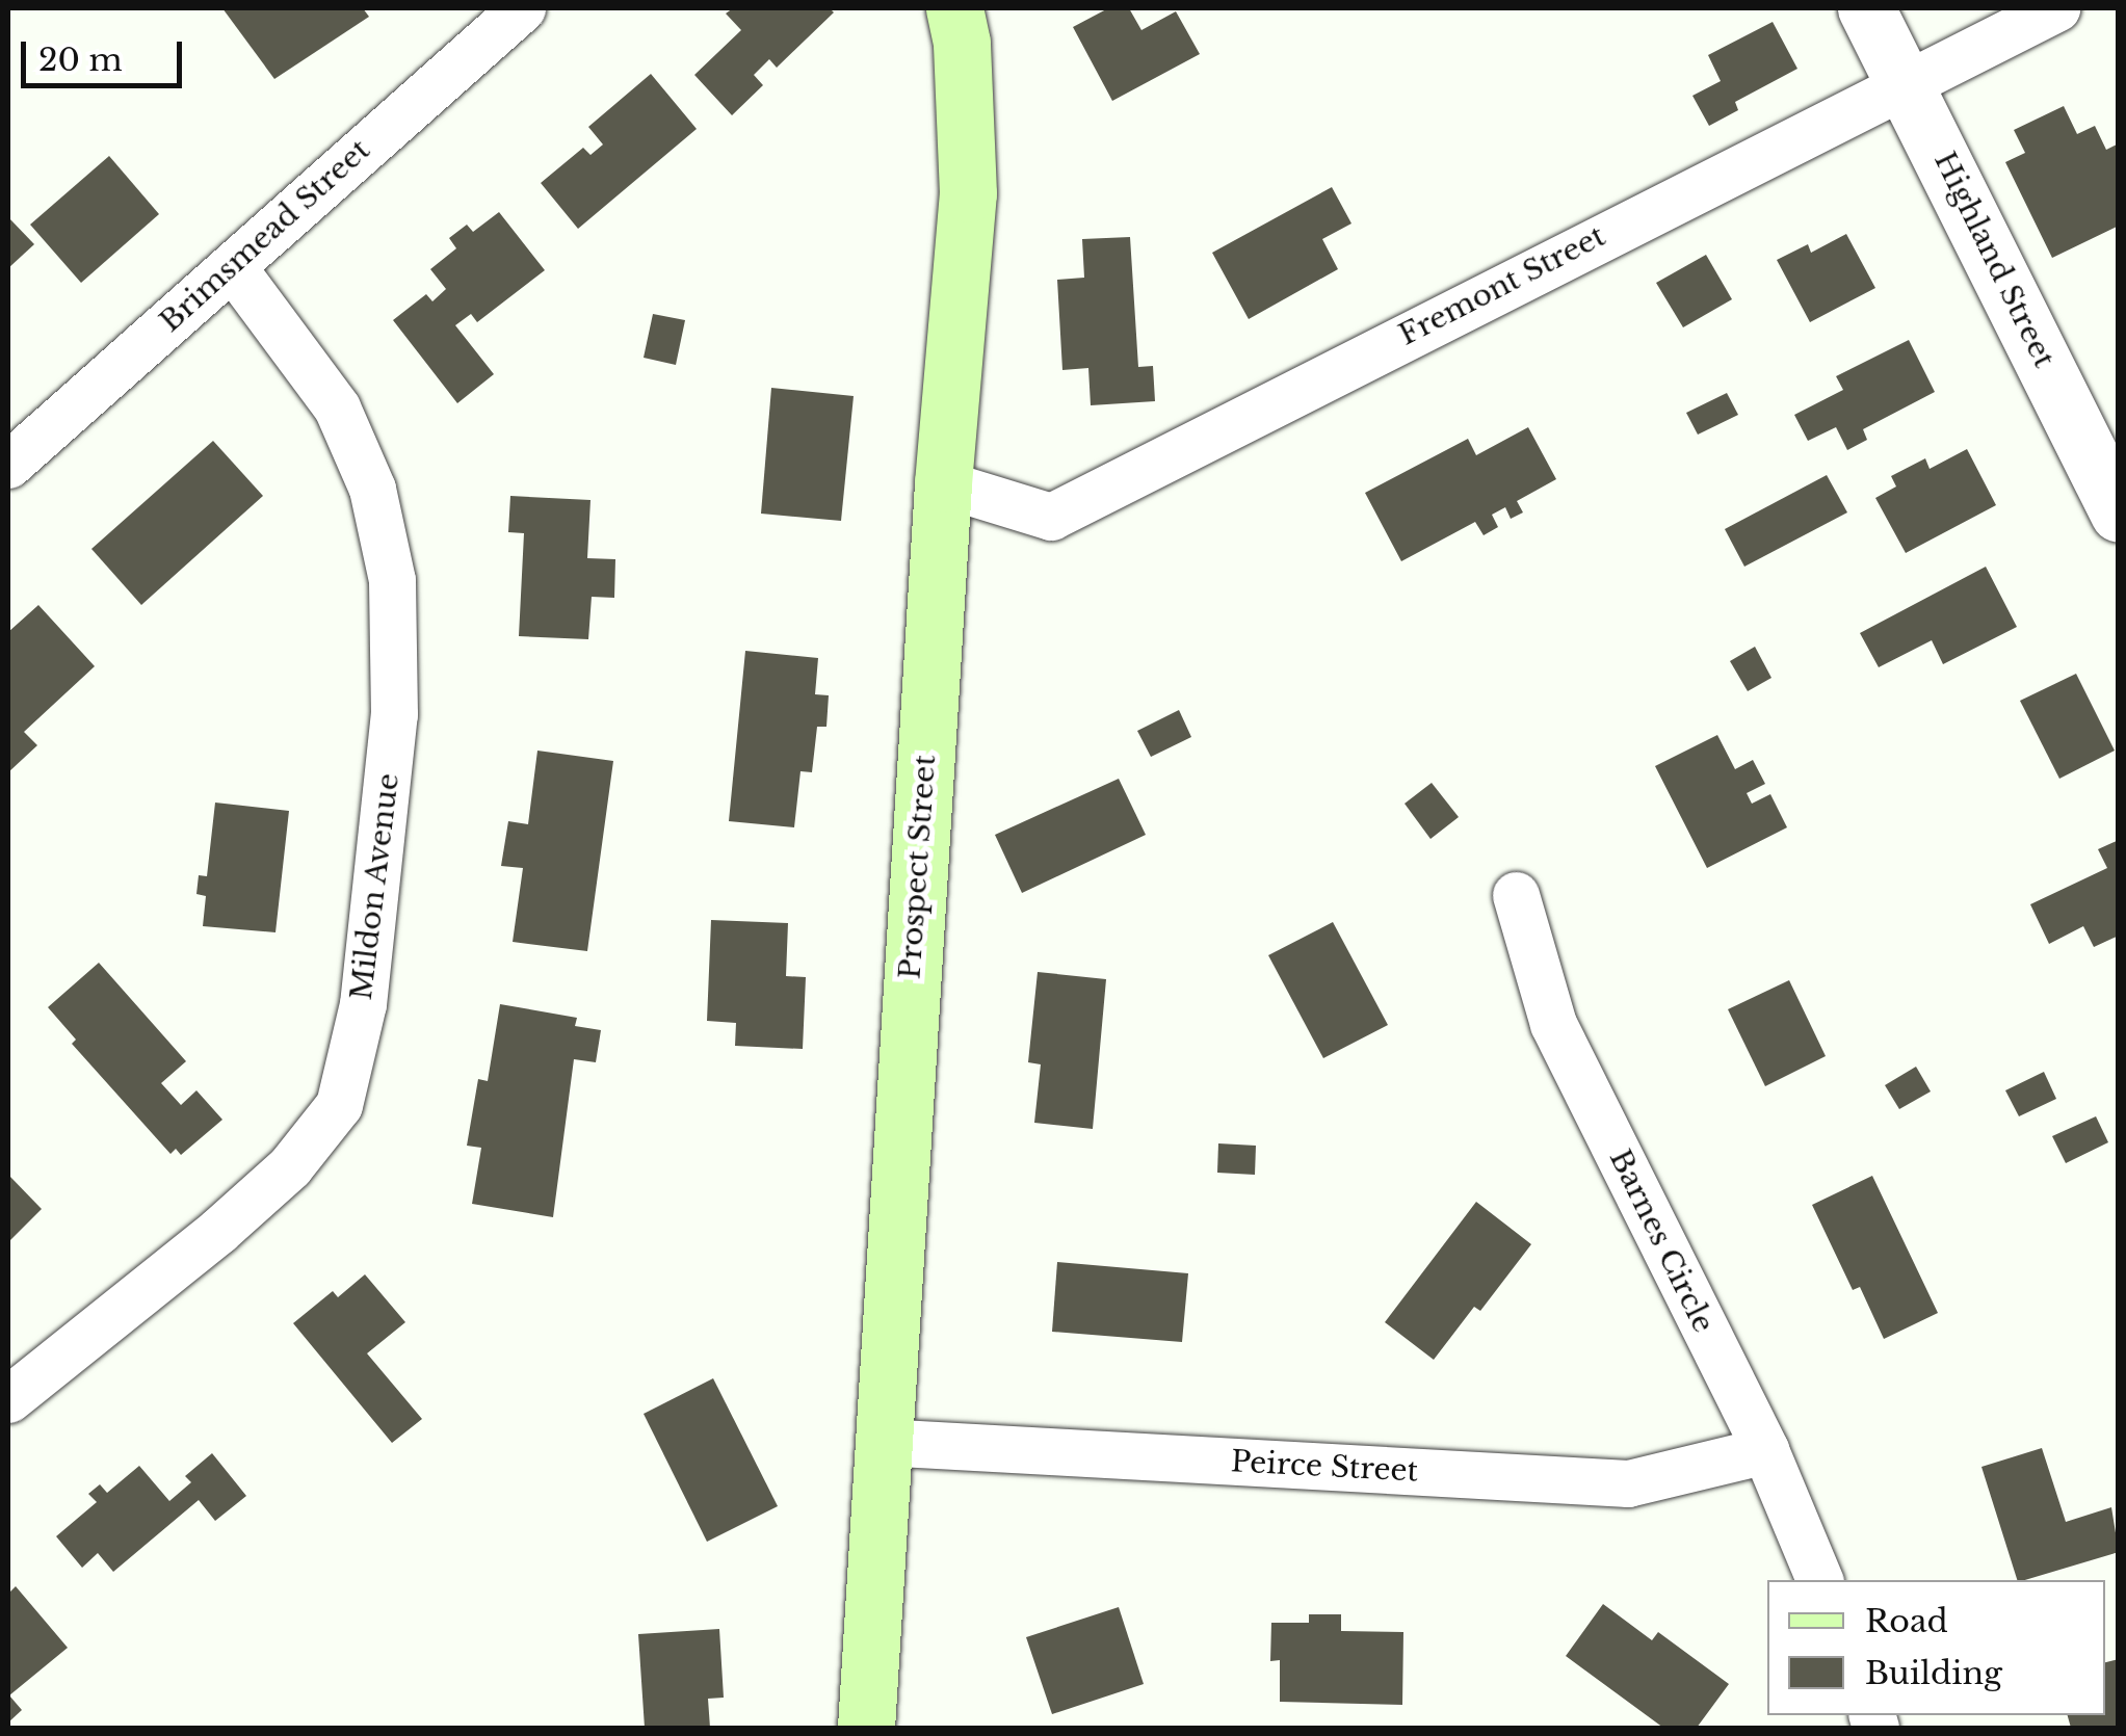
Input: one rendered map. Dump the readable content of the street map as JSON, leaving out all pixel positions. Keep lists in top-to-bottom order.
{
  "streets": {
    "main road": ["Prospect Street"],
    "street": [
      "Brimsmead Street",
      "Highland Street",
      "Fremont Street",
      "Mildon Avenue",
      "Barnes Circle",
      "Peirce Street"
    ]
  },
  "crossings": [
    ["Brimsmead Street", "Mildon Avenue"],
    ["Highland Street", "Fremont Street"],
    ["Fremont Street", "Prospect Street"],
    ["Prospect Street", "Peirce Street"],
    ["Barnes Circle", "Peirce Street"]
  ],
  "legend": ["Road", "Building"],
  "scale_bar": "20 m"
}
